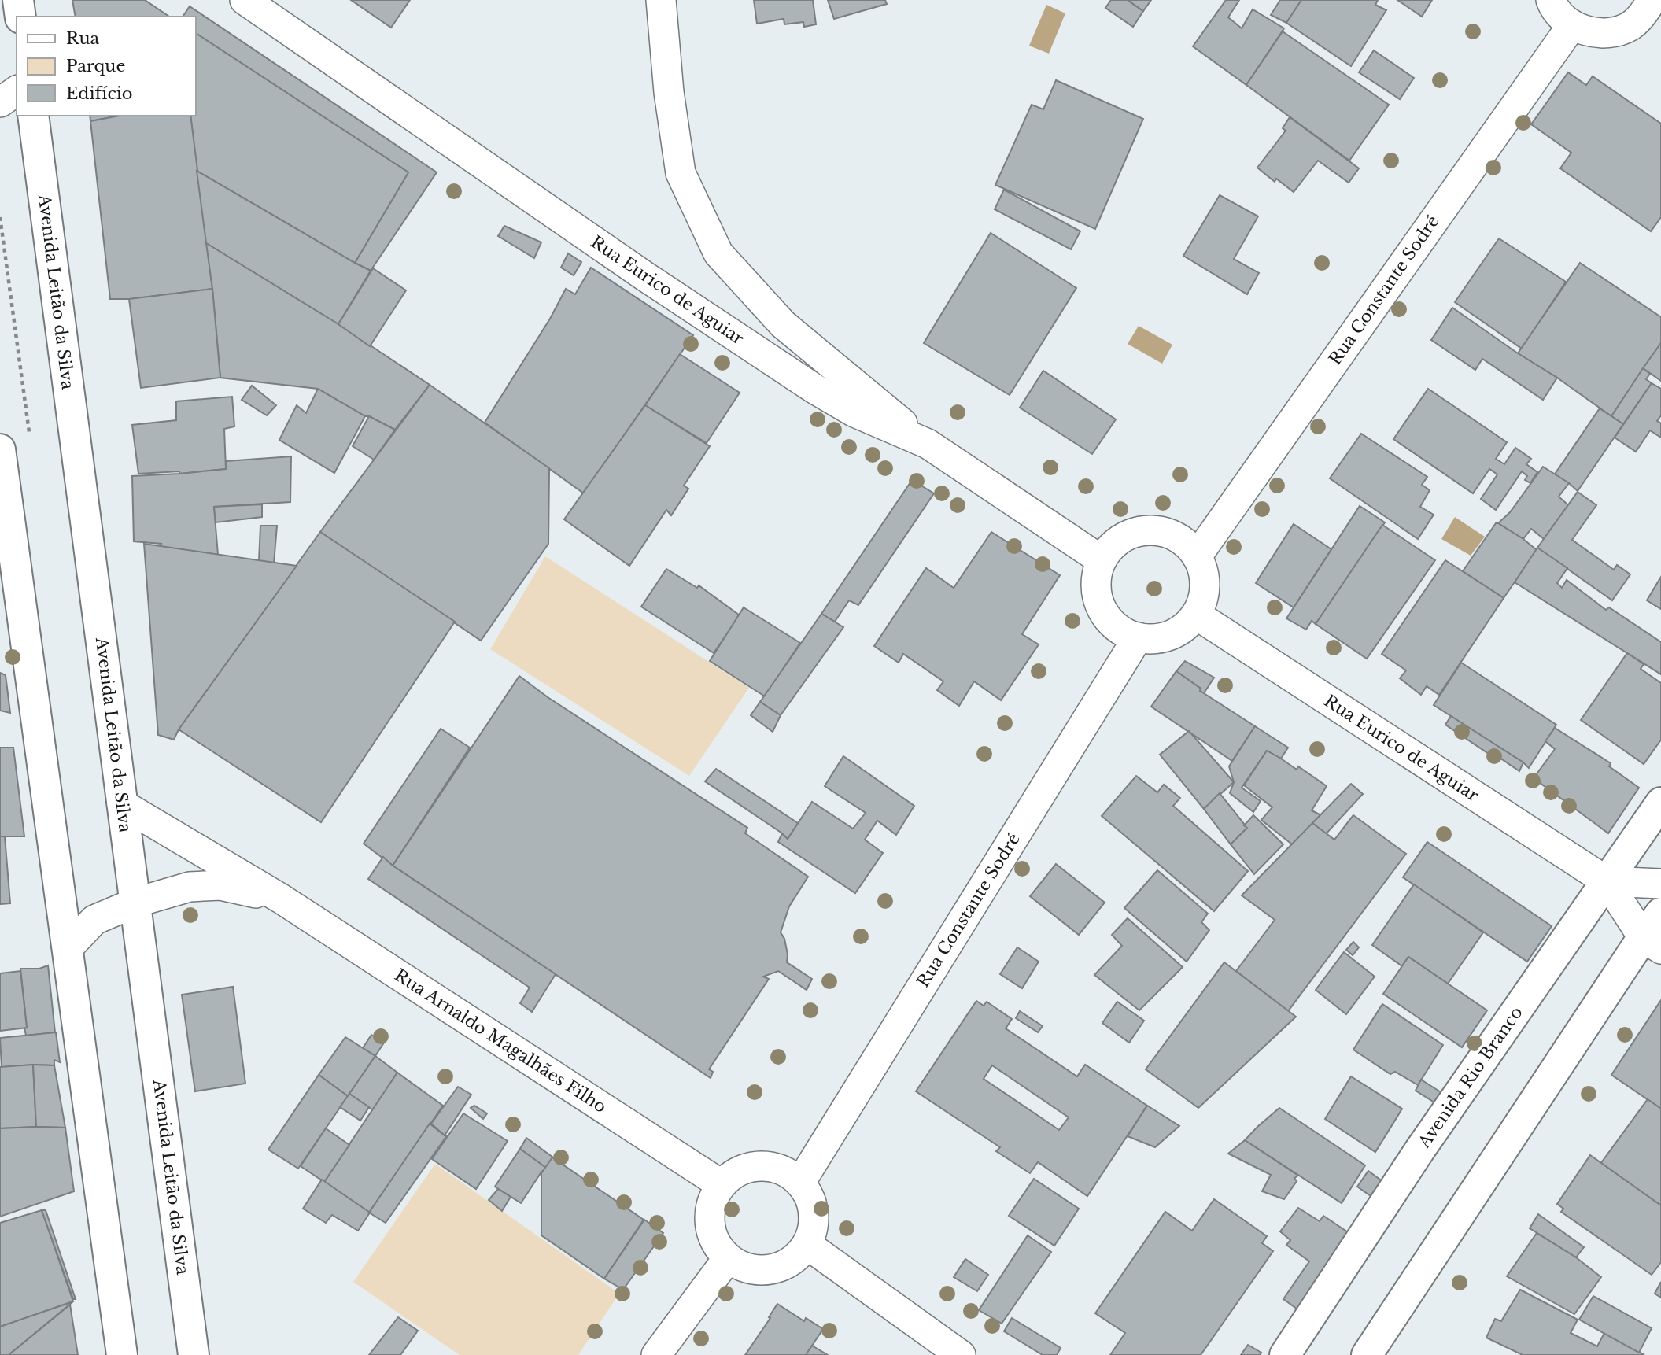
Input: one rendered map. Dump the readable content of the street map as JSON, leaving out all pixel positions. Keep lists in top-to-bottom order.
{
  "streets": {
    "street": [
      "Rua Eurico de Aguiar",
      "Rua Constante Sodré",
      "Avenida Leitão da Silva",
      "Rua Arnaldo Magalhães Filho",
      "Avenida Rio Branco"
    ]
  },
  "crossings": [
    ["Rua Eurico de Aguiar", "Rua Constante Sodré"],
    ["Rua Eurico de Aguiar", "Avenida Rio Branco"],
    ["Rua Constante Sodré", "Rua Arnaldo Magalhães Filho"],
    ["Avenida Leitão da Silva", "Rua Arnaldo Magalhães Filho"]
  ],
  "legend": ["Rua", "Parque", "Edifício"]
}
